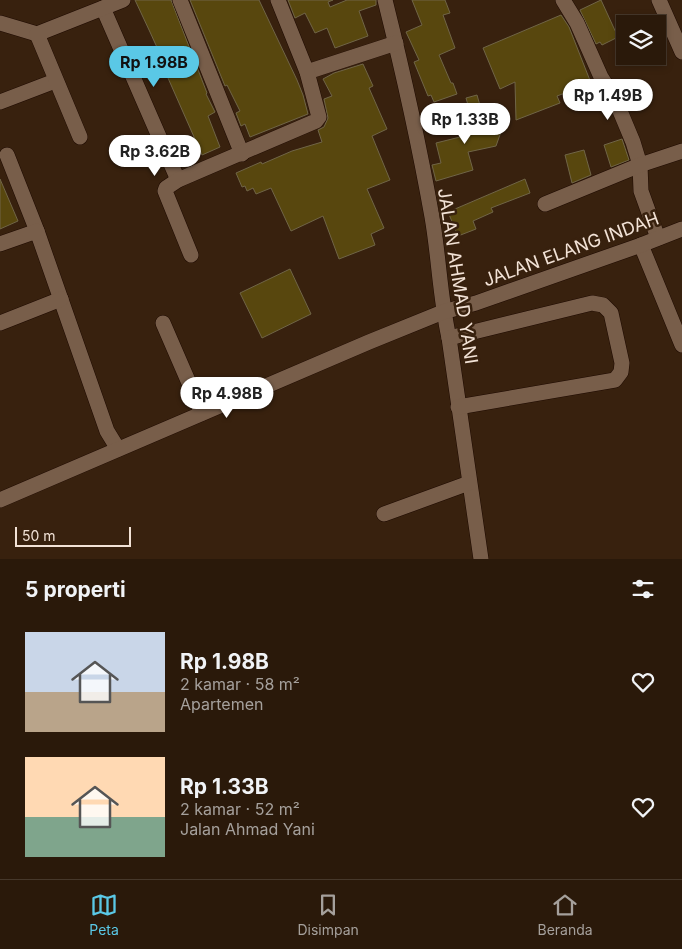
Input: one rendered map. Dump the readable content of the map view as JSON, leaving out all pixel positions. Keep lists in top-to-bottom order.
{
  "streets": {
    "street": ["JALAN ELANG INDAH", "JALAN AHMAD YANI"]
  },
  "crossings": [
    ["JALAN ELANG INDAH", "JALAN AHMAD YANI"]
  ],
  "scale_bar": "50 m",
  "page": {
    "price": [
      "Rp 1.98B",
      "Rp 1.49B",
      "Rp 1.33B",
      "Rp 3.62B",
      "Rp 4.98B"
    ],
    "scale": "50 m",
    "heading": "5 properti",
    "list": [
      {
        "name": "Rp 1.98B",
        "note": "2 kamar · 58 m² · Apartemen"
      },
      {
        "name": "Rp 1.33B",
        "note": "2 kamar · 52 m² · Jalan Ahmad Yani"
      }
    ],
    "tabs": ["Peta", "Disimpan", "Beranda"]
  }
}
